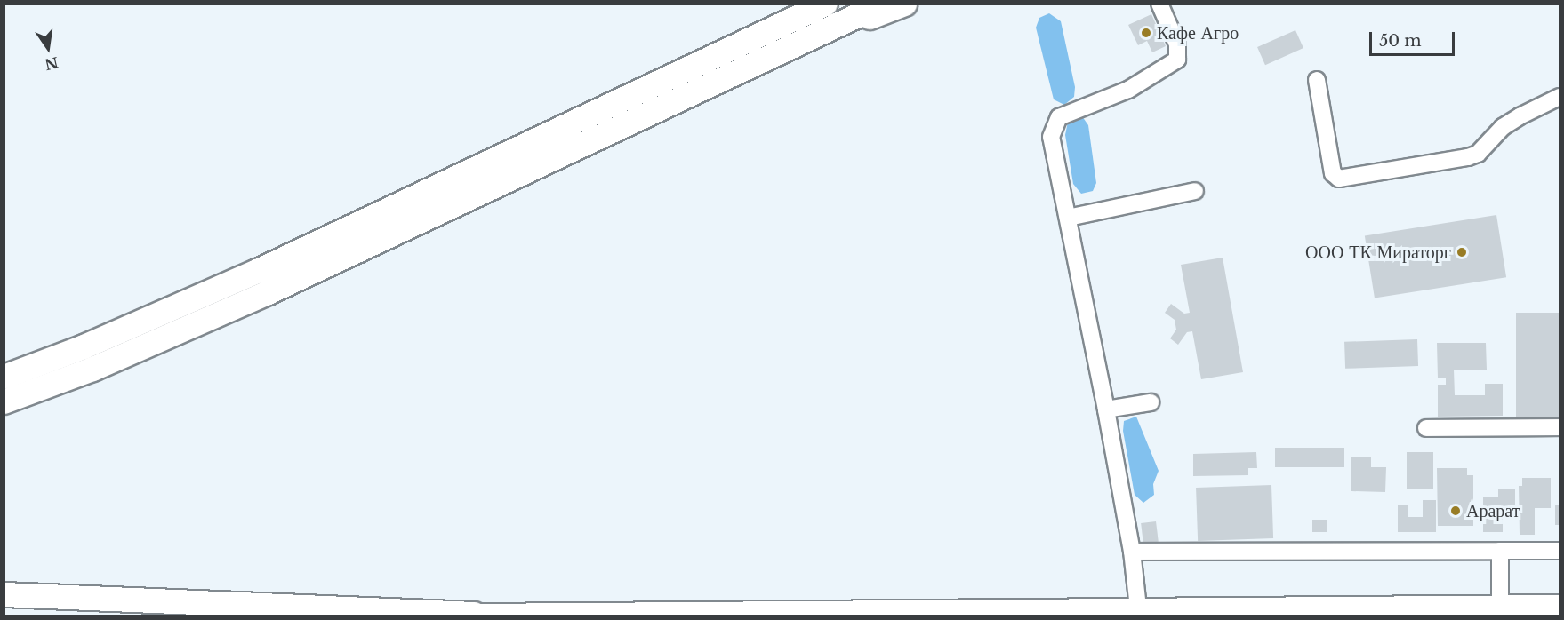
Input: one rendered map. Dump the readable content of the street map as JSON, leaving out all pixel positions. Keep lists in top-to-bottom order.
{
  "places": ["Кафе Агро", "ООО ТК Мираторг", "Арарат"],
  "scale_bar": "50 m",
  "north": "bottom"
}
